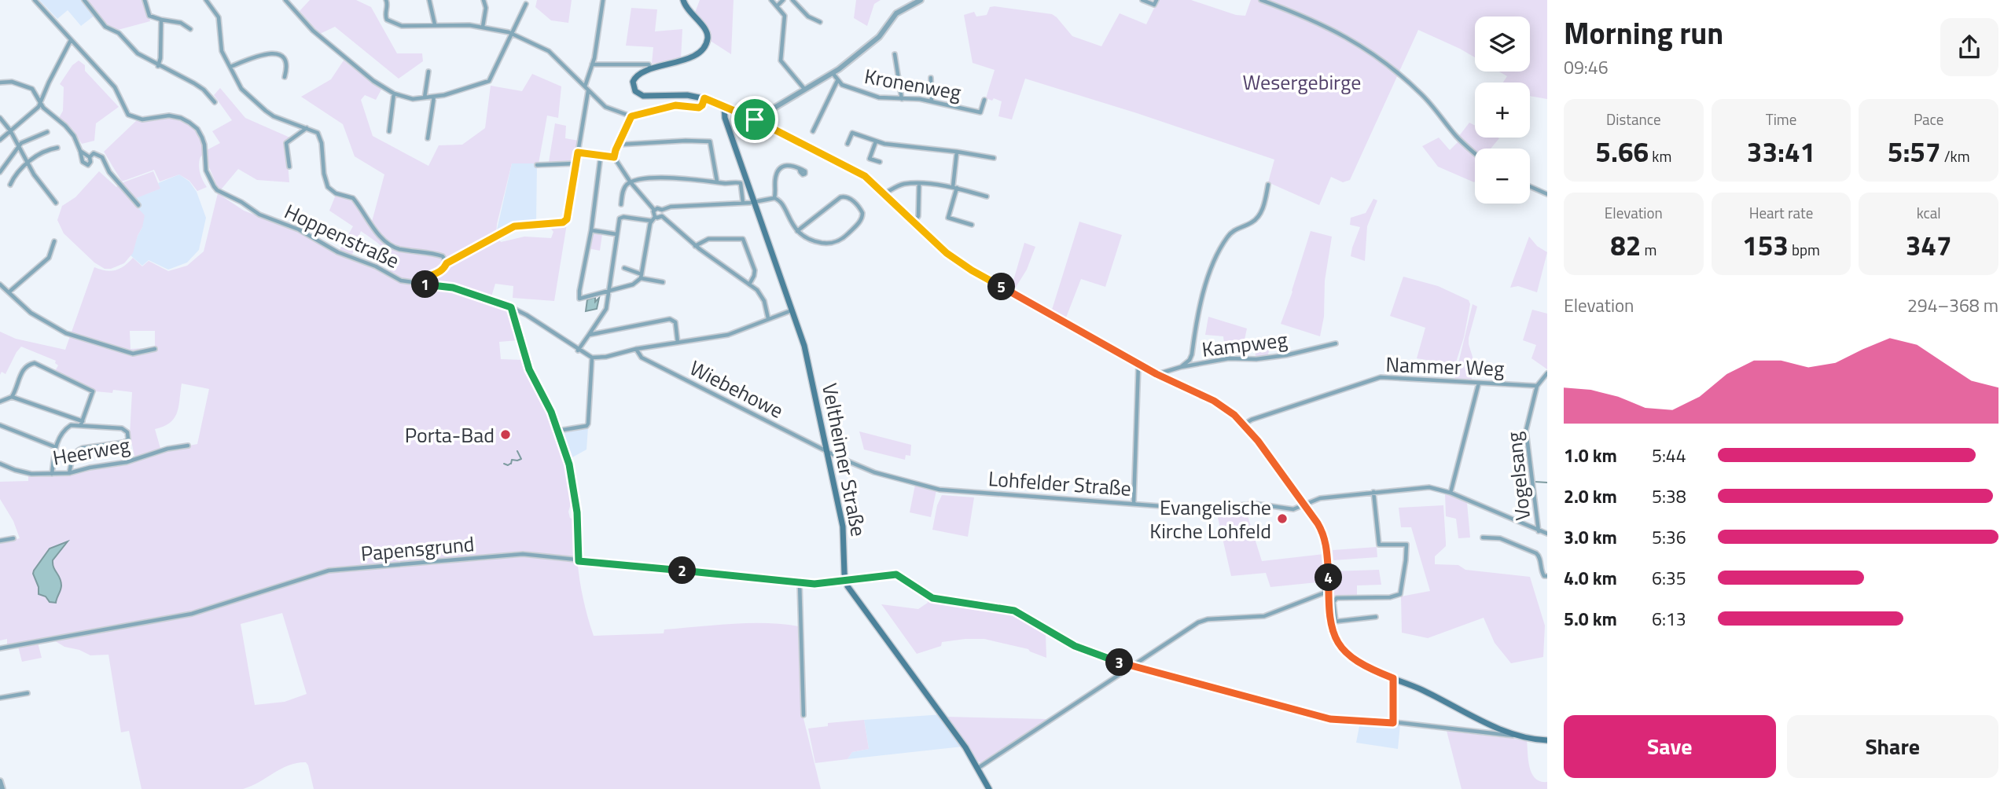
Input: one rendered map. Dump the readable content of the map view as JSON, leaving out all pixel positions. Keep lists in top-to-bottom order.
{
  "streets": {
    "main road": ["Veltheimer Straße"],
    "street": [
      "Kronenweg",
      "Hoppenstraße",
      "Kampweg",
      "Nammer Weg",
      "Wiebehowe",
      "Heerweg",
      "Vogelsang",
      "Lohfelder Straße",
      "Papensgrund"
    ]
  },
  "crossings": [
    ["Nammer Weg", "Vogelsang"],
    ["Wiebehowe", "Veltheimer Straße"],
    ["Wiebehowe", "Lohfelder Straße"],
    ["Veltheimer Straße", "Lohfelder Straße"],
    ["Veltheimer Straße", "Papensgrund"],
    ["Vogelsang", "Lohfelder Straße"]
  ],
  "parks": ["Wesergebirge"],
  "places": ["Porta-Bad", "Evangelische Kirche Lohfeld"],
  "page": {
    "heading": ["Morning run", "09:46"],
    "map_buttons": ["+", "−"],
    "stats": [
      ["Distance", "5.66 km"],
      ["Time", "33:41"],
      ["Pace", "5:57 /km"],
      ["Elevation", "82 m"],
      ["Heart rate", "153 bpm"],
      ["kcal", "347"]
    ],
    "pins": [
      "1",
      "5",
      "2",
      "4",
      "3"
    ],
    "chart": ["Elevation", "294–368 m"],
    "list": [
      {
        "name": "1.0 km",
        "note": "5:44"
      },
      {
        "name": "2.0 km",
        "note": "5:38"
      },
      {
        "name": "3.0 km",
        "note": "5:36"
      },
      {
        "name": "4.0 km",
        "note": "6:35"
      },
      {
        "name": "5.0 km",
        "note": "6:13"
      }
    ],
    "buttons": ["Save", "Share"]
  }
}
